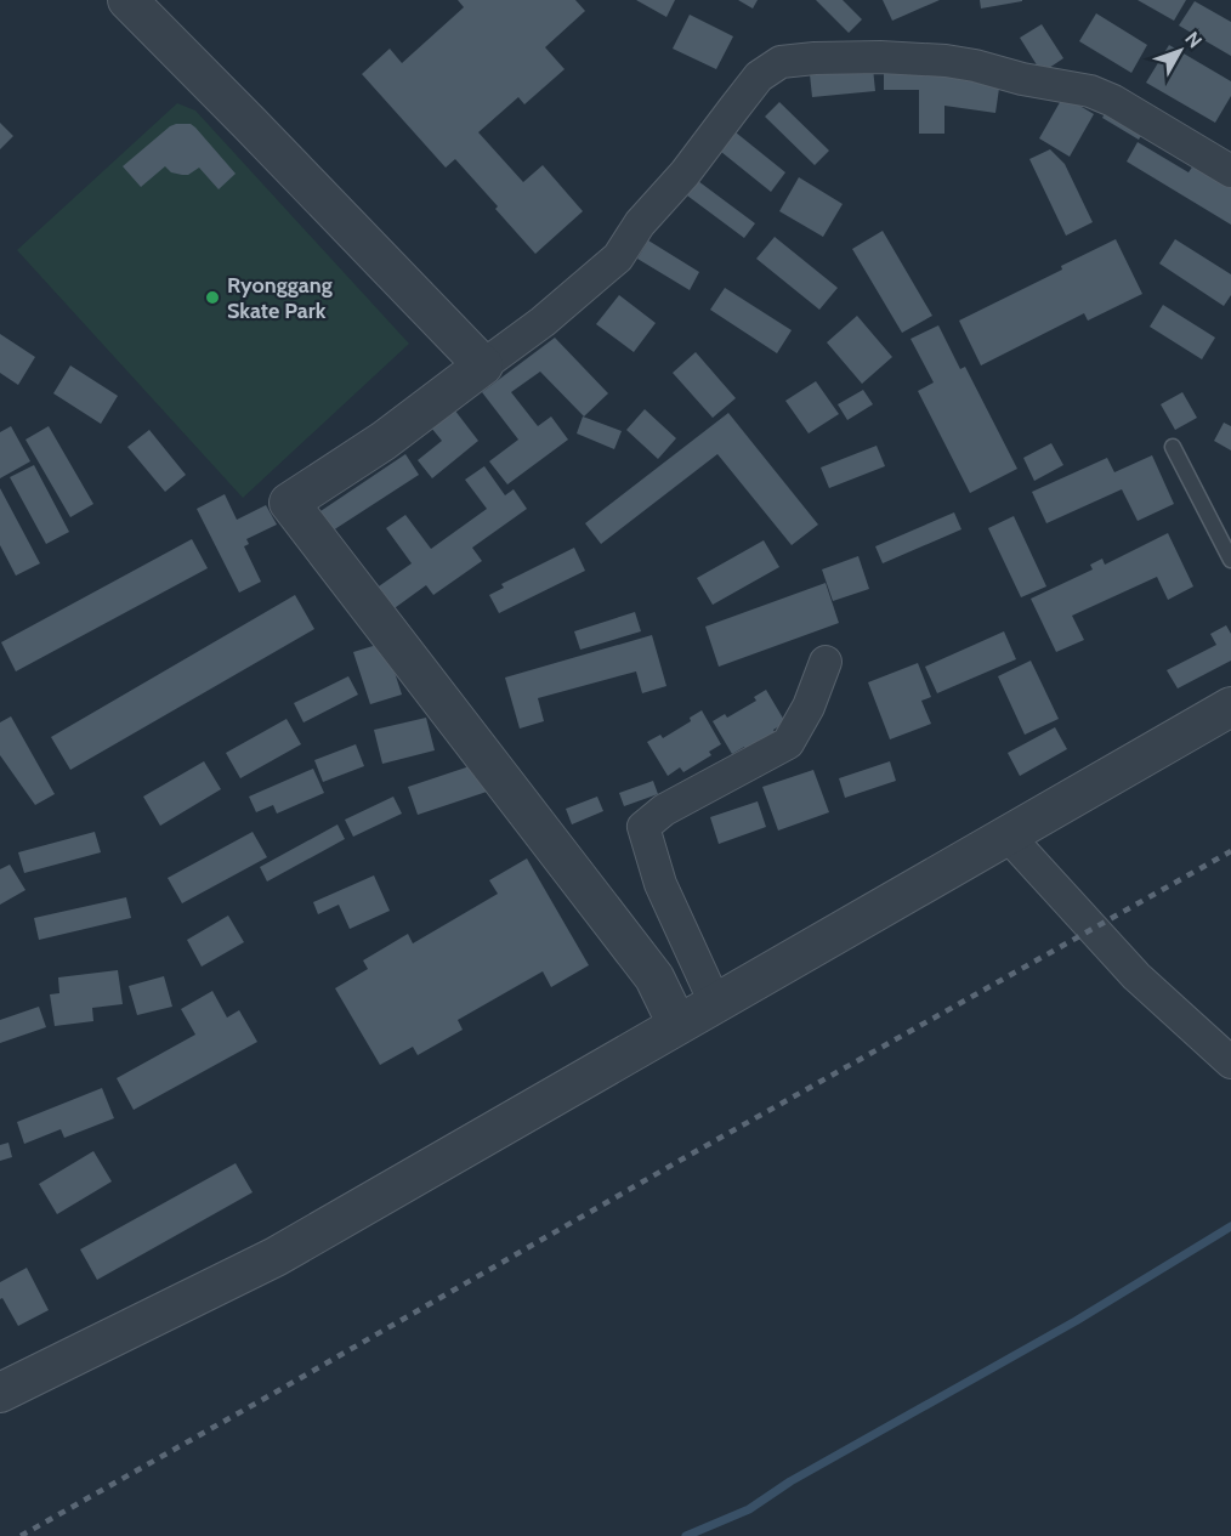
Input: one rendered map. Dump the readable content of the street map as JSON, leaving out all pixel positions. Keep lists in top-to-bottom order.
{
  "places": ["Ryonggang Skate Park"],
  "north": "top right"
}
